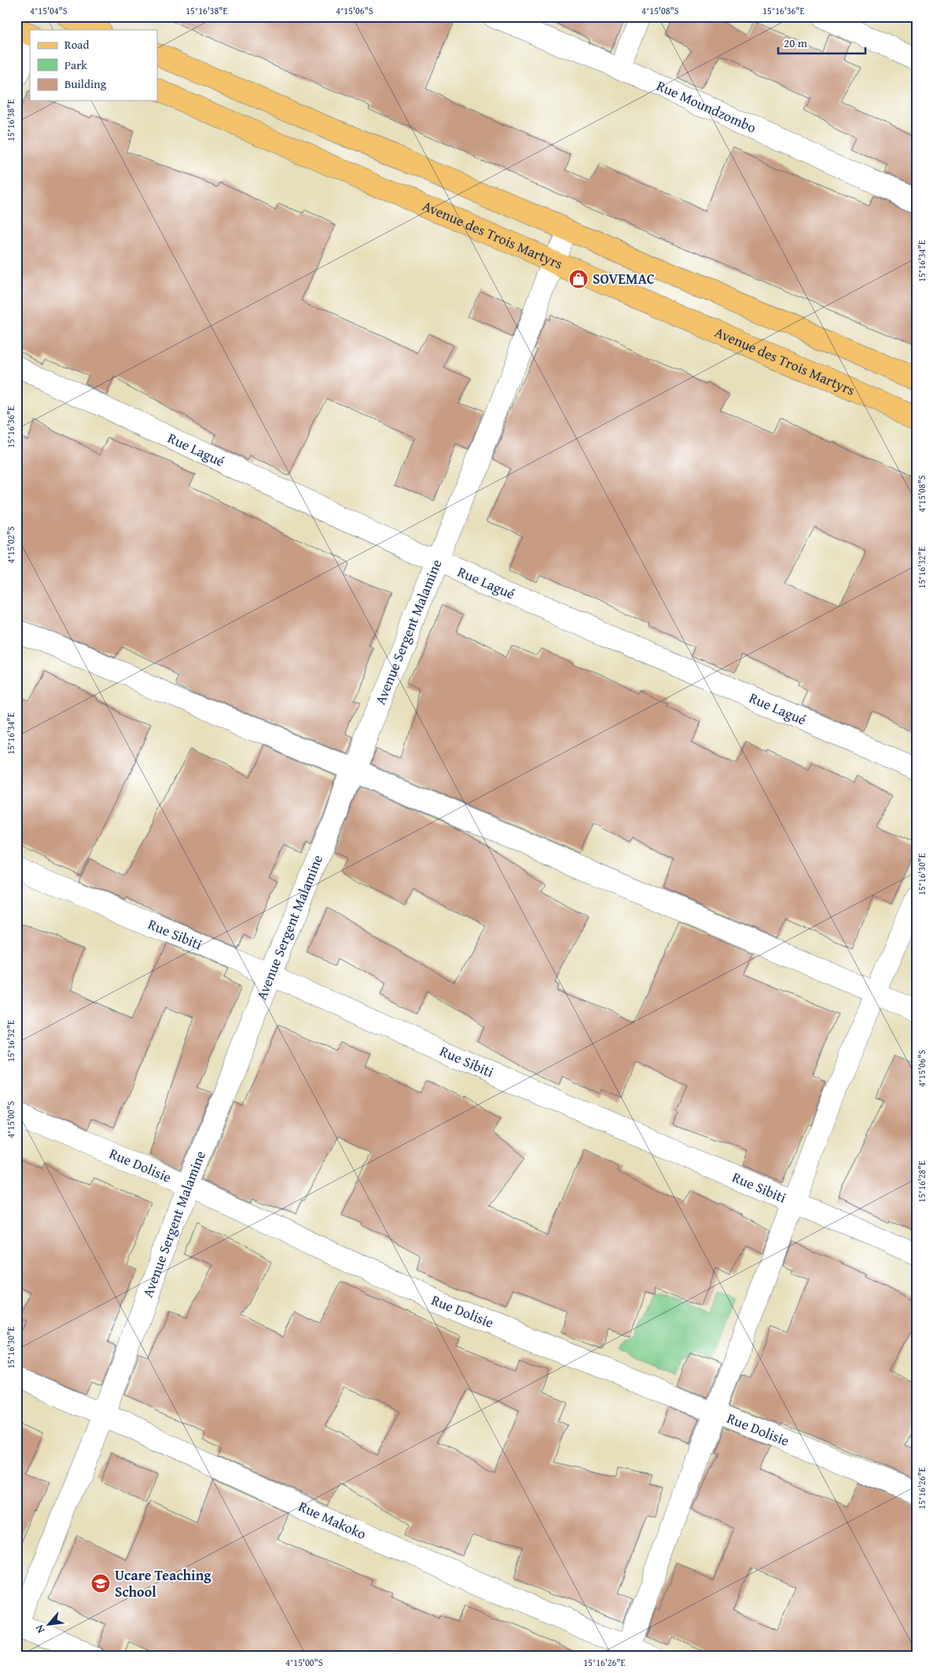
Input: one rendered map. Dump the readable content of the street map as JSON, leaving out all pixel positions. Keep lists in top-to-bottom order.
{
  "streets": {
    "main road": ["Avenue des Trois Martyrs"],
    "street": [
      "Rue Moundzombo",
      "Rue Lagué",
      "Avenue Sergent Malamine",
      "Rue Sibiti",
      "Rue Dolisie",
      "Rue Makoko"
    ]
  },
  "crossings": [
    ["Avenue des Trois Martyrs", "Avenue Sergent Malamine"],
    ["Rue Lagué", "Avenue Sergent Malamine"],
    ["Avenue Sergent Malamine", "Rue Sibiti"],
    ["Avenue Sergent Malamine", "Rue Dolisie"],
    ["Avenue Sergent Malamine", "Rue Makoko"]
  ],
  "places": {
    "shop": ["SOVEMAC"],
    "school or university": ["Ucare Teaching School"]
  },
  "legend": ["Road", "Park", "Building"],
  "scale_bar": "20 m",
  "north": "bottom left",
  "coordinates": [
    "4°15'04\"S",
    "15°16'38\"E",
    "4°15'06\"S",
    "4°15'08\"S",
    "15°16'36\"E",
    "15°16'34\"E",
    "4°15'02\"S",
    "15°16'32\"E",
    "15°16'30\"E",
    "4°15'00\"S",
    "15°16'28\"E",
    "15°16'26\"E"
  ]
}
